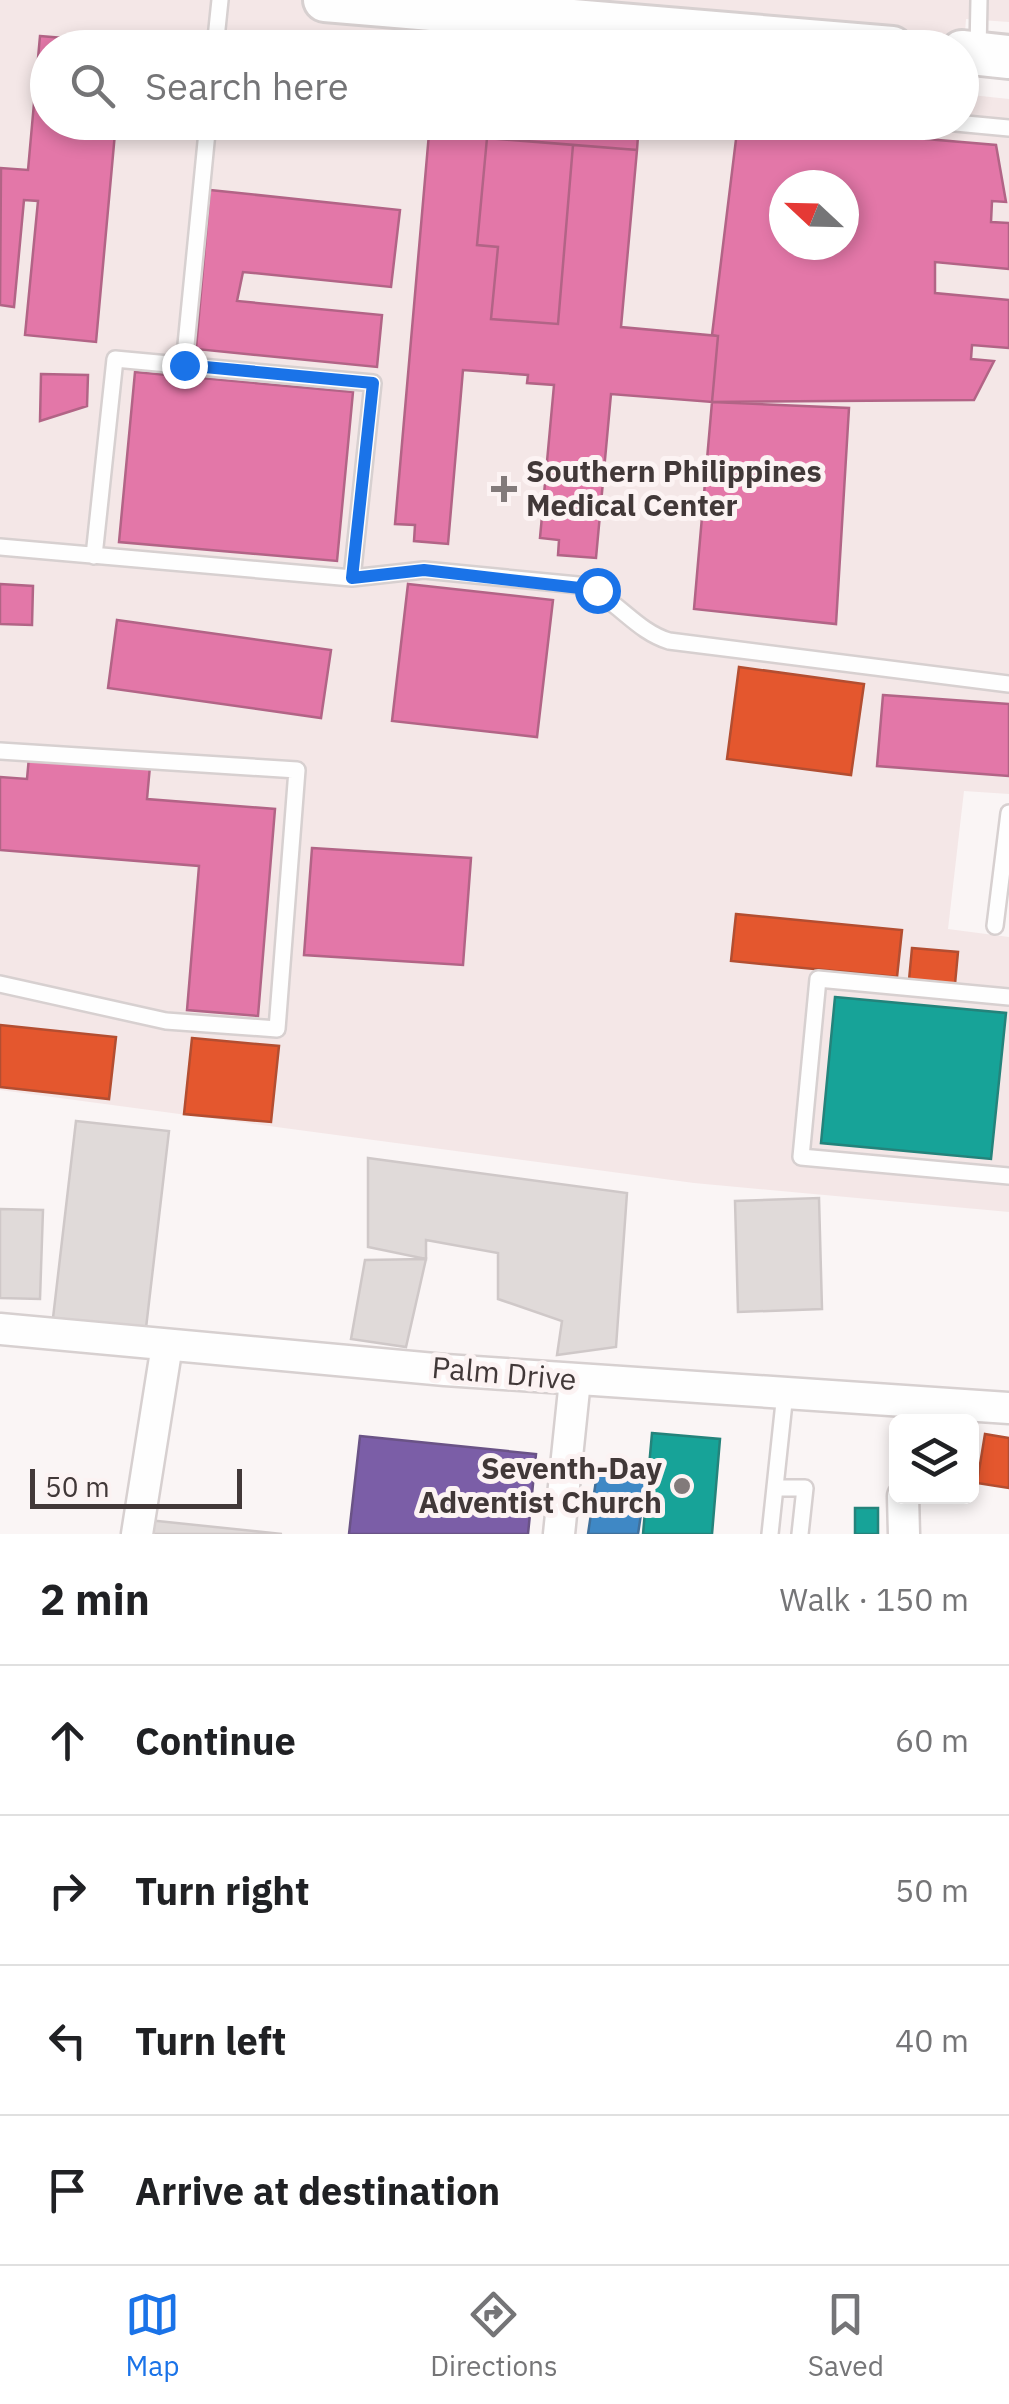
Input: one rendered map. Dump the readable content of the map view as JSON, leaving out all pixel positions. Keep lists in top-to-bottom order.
{
  "streets": {
    "street": ["Palm Drive"]
  },
  "places": {
    "health": ["Southern Philippines Medical Center"],
    "other": ["Seventh-Day Adventist Church"]
  },
  "scale_bar": "50 m",
  "north": "left",
  "page": {
    "search": "Search here",
    "scale": "50 m",
    "heading": ["2 min", "Walk · 150 m"],
    "list": [
      ["Continue", "60 m"],
      ["Turn right", "50 m"],
      ["Turn left", "40 m"],
      "Arrive at destination"
    ],
    "nav": ["Map", "Directions", "Saved"]
  }
}
